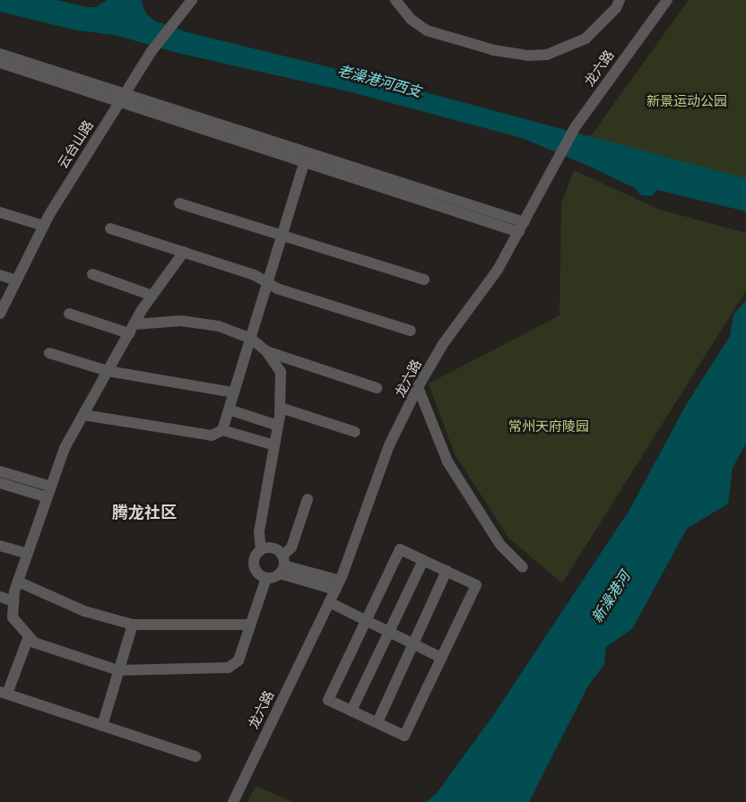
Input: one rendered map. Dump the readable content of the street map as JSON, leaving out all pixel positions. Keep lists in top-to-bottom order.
{
  "streets": {
    "street": ["龙六路", "云台山路"]
  },
  "districts": ["腾龙社区"],
  "water": ["老澡港河西支", "新澡港河"],
  "parks": ["新景运动公园", "常州天府陵园"]
}
